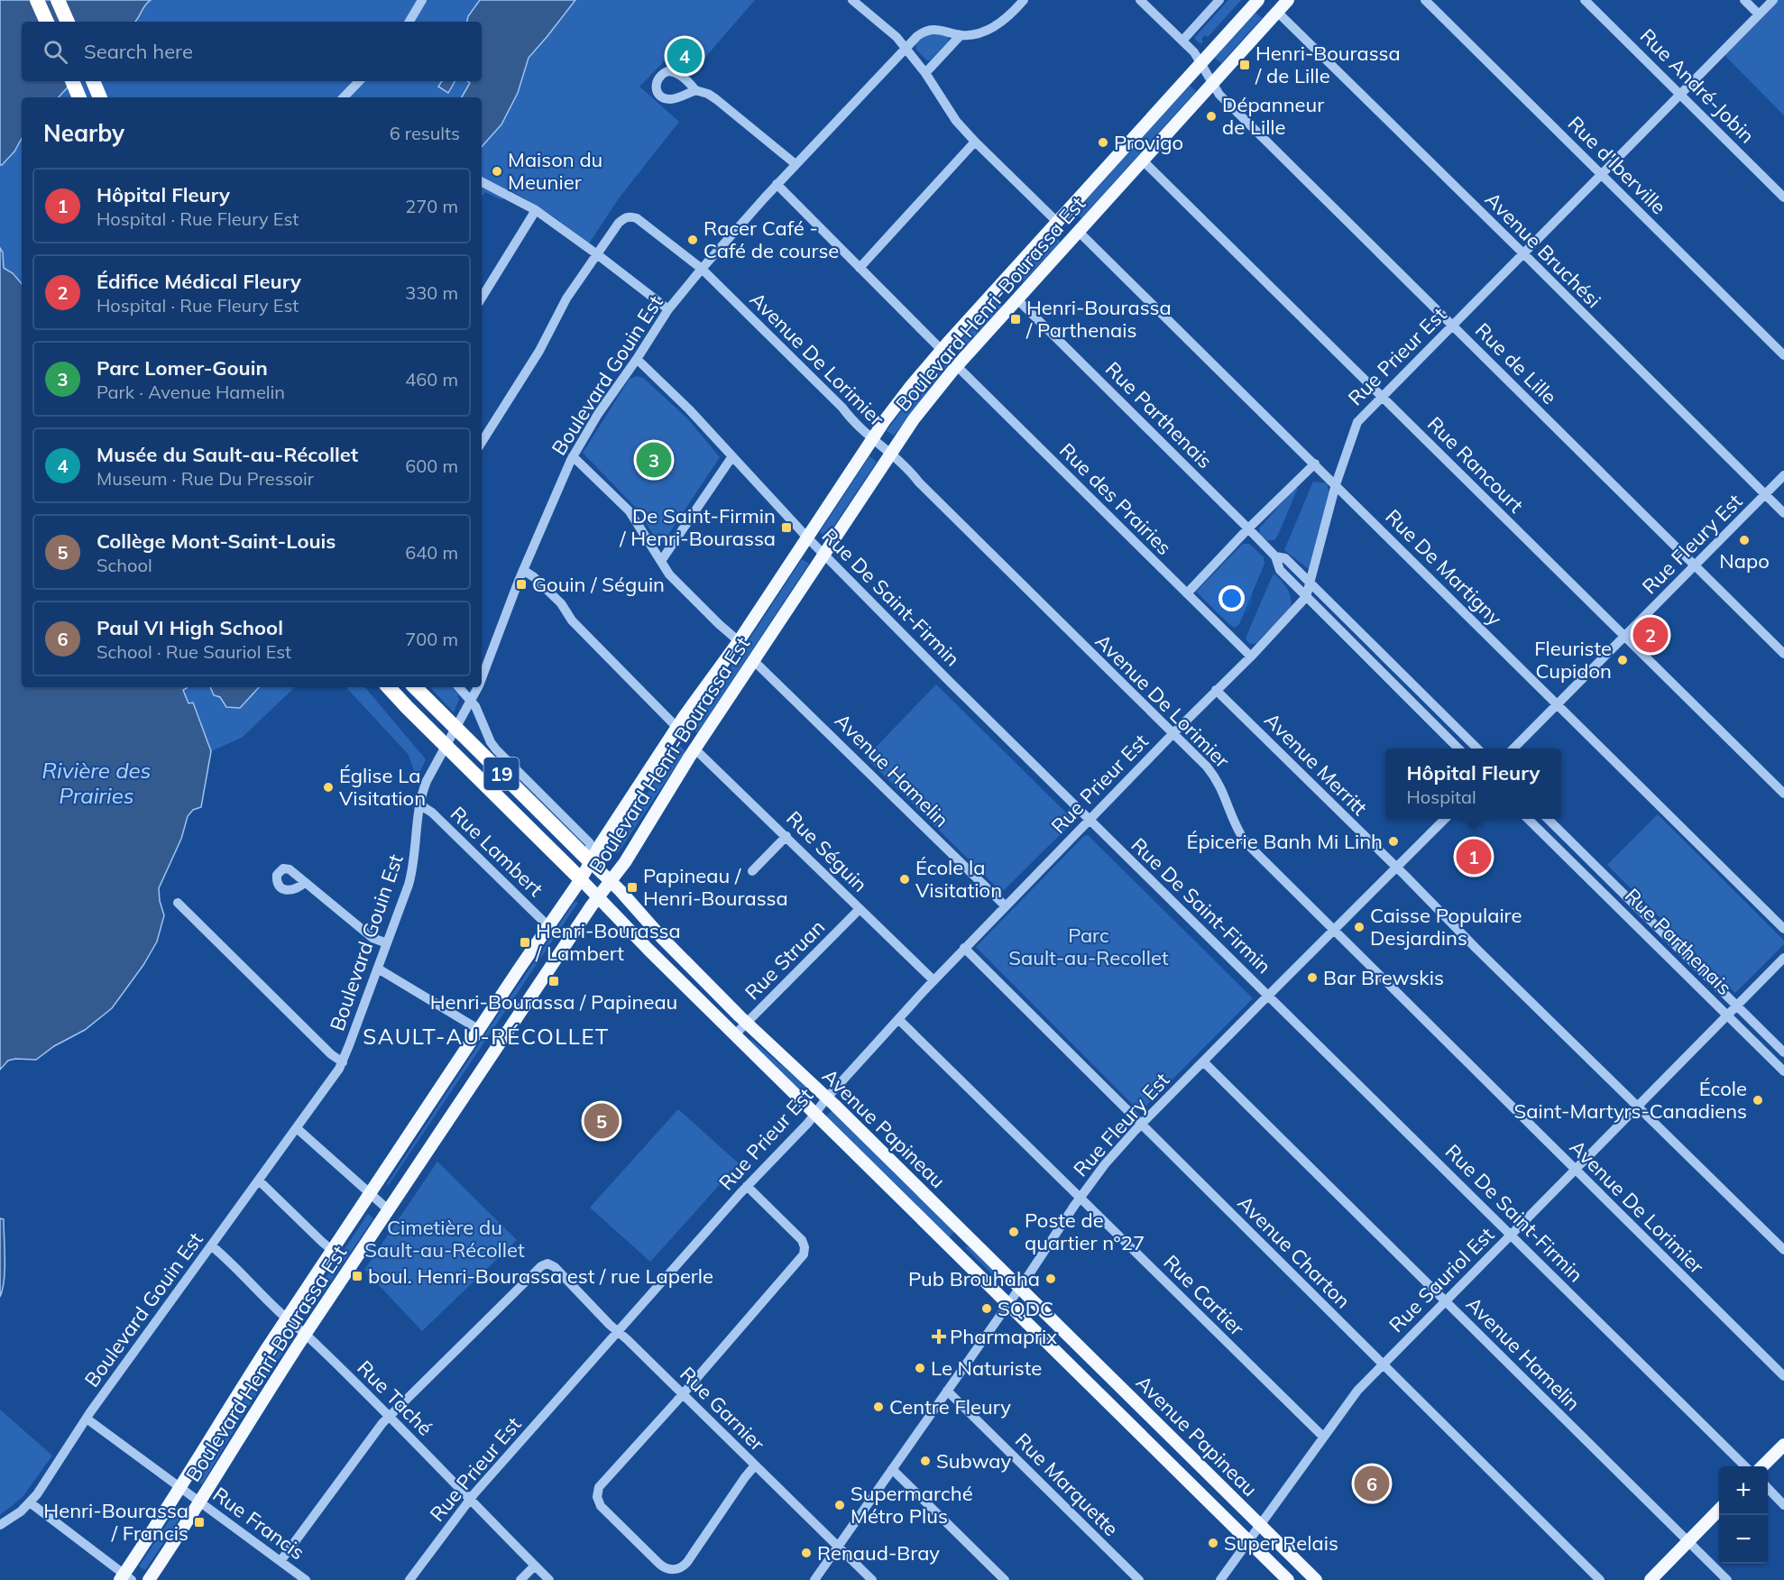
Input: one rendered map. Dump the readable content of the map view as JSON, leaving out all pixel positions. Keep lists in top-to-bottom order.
{
  "streets": {
    "highway": ["19"],
    "main road": ["Boulevard Henri-Bourassa Est", "Avenue Papineau"],
    "street": [
      "Rue André-Jobin",
      "Rue d'Iberville",
      "Avenue Bruchési",
      "Rue Prieur Est",
      "Avenue De Lorimier",
      "Rue de Lille",
      "Boulevard Gouin Est",
      "Rue Parthenais",
      "Rue Rancourt",
      "Rue des Prairies",
      "Rue Fleury Est",
      "Rue De Martigny",
      "Rue De Saint-Firmin",
      "Avenue Merritt",
      "Avenue Hamelin",
      "Rue Lambert",
      "Rue Séguin",
      "Rue Struan",
      "Avenue Charton",
      "Rue Sauriol Est",
      "Rue Cartier",
      "Rue Taché",
      "Rue Garnier",
      "Rue Marquette",
      "Rue Francis"
    ]
  },
  "crossings": [
    ["Rue André-Jobin", "Rue Prieur Est"],
    ["Rue d'Iberville", "Rue Prieur Est"],
    ["Avenue Bruchési", "Boulevard Henri-Bourassa Est"],
    ["Avenue Bruchési", "Rue Prieur Est"],
    ["Avenue Bruchési", "Rue Fleury Est"],
    ["Boulevard Henri-Bourassa Est", "Avenue De Lorimier"],
    ["Boulevard Henri-Bourassa Est", "Rue de Lille"],
    ["Boulevard Henri-Bourassa Est", "Rue Parthenais"],
    ["Boulevard Henri-Bourassa Est", "Rue Rancourt"],
    ["Boulevard Henri-Bourassa Est", "Rue des Prairies"],
    ["Boulevard Henri-Bourassa Est", "Rue De Martigny"],
    ["Boulevard Henri-Bourassa Est", "Rue De Saint-Firmin"],
    ["Boulevard Henri-Bourassa Est", "Avenue Hamelin"],
    ["Boulevard Henri-Bourassa Est", "19"],
    ["Boulevard Henri-Bourassa Est", "Rue Lambert"],
    ["Boulevard Henri-Bourassa Est", "Rue Séguin"],
    ["Boulevard Henri-Bourassa Est", "Avenue Papineau"],
    ["Boulevard Henri-Bourassa Est", "Rue Taché"],
    ["Boulevard Henri-Bourassa Est", "Rue Francis"],
    ["Rue Prieur Est", "Avenue De Lorimier"],
    ["Rue Prieur Est", "Rue de Lille"],
    ["Rue Prieur Est", "Rue Parthenais"],
    ["Rue Prieur Est", "Rue Rancourt"],
    ["Rue Prieur Est", "Rue des Prairies"],
    ["Rue Prieur Est", "Rue De Martigny"],
    ["Rue Prieur Est", "Rue De Saint-Firmin"],
    ["Rue Prieur Est", "Avenue Merritt"],
    ["Rue Prieur Est", "Avenue Hamelin"],
    ["Rue Prieur Est", "Rue Séguin"],
    ["Rue Prieur Est", "Avenue Papineau"],
    ["Rue Prieur Est", "Avenue Charton"],
    ["Rue Prieur Est", "Rue Cartier"],
    ["Rue Prieur Est", "Rue Taché"],
    ["Rue Prieur Est", "Rue Garnier"],
    ["Avenue De Lorimier", "Boulevard Gouin Est"],
    ["Avenue De Lorimier", "Rue Fleury Est"],
    ["Avenue De Lorimier", "Rue Sauriol Est"],
    ["Rue de Lille", "Rue Fleury Est"],
    ["Boulevard Gouin Est", "Rue De Saint-Firmin"],
    ["Boulevard Gouin Est", "Rue Lambert"],
    ["Boulevard Gouin Est", "Avenue Papineau"],
    ["Boulevard Gouin Est", "Rue Taché"],
    ["Boulevard Gouin Est", "Rue Francis"],
    ["Rue Parthenais", "Rue Sauriol Est"],
    ["Rue Rancourt", "Rue Fleury Est"],
    ["Rue Fleury Est", "Rue De Martigny"],
    ["Rue Fleury Est", "Rue De Saint-Firmin"],
    ["Rue Fleury Est", "Avenue Merritt"],
    ["Rue Fleury Est", "Avenue Hamelin"],
    ["Rue Fleury Est", "Avenue Papineau"],
    ["Rue Fleury Est", "Avenue Charton"],
    ["Rue Fleury Est", "Rue Cartier"],
    ["Rue Fleury Est", "Rue Garnier"],
    ["Rue Fleury Est", "Rue Marquette"],
    ["Rue De Saint-Firmin", "Rue Sauriol Est"],
    ["Avenue Merritt", "Rue Sauriol Est"],
    ["Avenue Hamelin", "Rue Sauriol Est"],
    ["19", "Avenue Papineau"],
    ["Rue Séguin", "Rue Struan"],
    ["Rue Struan", "Avenue Papineau"],
    ["Avenue Papineau", "Rue Sauriol Est"],
    ["Avenue Charton", "Rue Sauriol Est"],
    ["Rue Sauriol Est", "Rue Cartier"],
    ["Rue Taché", "Rue Garnier"]
  ],
  "districts": ["SAULT-AU-RÉCOLLET"],
  "water": ["Rivière des Prairies"],
  "parks": ["Parc Sault-au-Recollet", "Cimetière du Sault-au-Récollet"],
  "places": {
    "transit": [
      "Henri-Bourassa / de Lille",
      "Henri-Bourassa / Parthenais",
      "De Saint-Firmin / Henri-Bourassa",
      "Gouin / Séguin",
      "Papineau / Henri-Bourassa",
      "Henri-Bourassa / Lambert",
      "Henri-Bourassa / Papineau",
      "boul. Henri-Bourassa est / rue Laperle",
      "Henri-Bourassa / Francis"
    ],
    "other": [
      "Dépanneur de Lille",
      "Provigo",
      "Maison du Meunier",
      "Racer Café - Café de course",
      "Napo",
      "Fleuriste Cupidon",
      "Église La Visitation",
      "Épicerie Banh Mi Linh",
      "École la Visitation",
      "Caisse Populaire Desjardins",
      "Bar Brewskis",
      "École Saint-Martyrs-Canadiens",
      "Poste de quartier n°27",
      "Pub Brouhaha",
      "SQDC",
      "Le Naturiste",
      "Centre Fleury",
      "Subway",
      "Supermarché Métro Plus",
      "Super Relais",
      "Renaud-Bray"
    ],
    "health": ["Pharmaprix"]
  },
  "page": {
    "search": "Search here",
    "pins": [
      "4",
      "3",
      "2",
      "1",
      "5",
      "6"
    ],
    "heading": ["Nearby", "6 results"],
    "list": [
      {
        "mark": "1",
        "name": "Hôpital Fleury",
        "note": "Hospital · Rue Fleury Est",
        "value": "270 m"
      },
      {
        "mark": "2",
        "name": "Édifice Médical Fleury",
        "note": "Hospital · Rue Fleury Est",
        "value": "330 m"
      },
      {
        "mark": "3",
        "name": "Parc Lomer-Gouin",
        "note": "Park · Avenue Hamelin",
        "value": "460 m"
      },
      {
        "mark": "4",
        "name": "Musée du Sault-au-Récollet",
        "note": "Museum · Rue Du Pressoir",
        "value": "600 m"
      },
      {
        "mark": "5",
        "name": "Collège Mont-Saint-Louis",
        "note": "School",
        "value": "640 m"
      },
      {
        "mark": "6",
        "name": "Paul VI High School",
        "note": "School · Rue Sauriol Est",
        "value": "700 m"
      }
    ],
    "popup": ["Hôpital Fleury", "Hospital"],
    "map_buttons": ["+", "−"]
  }
}
